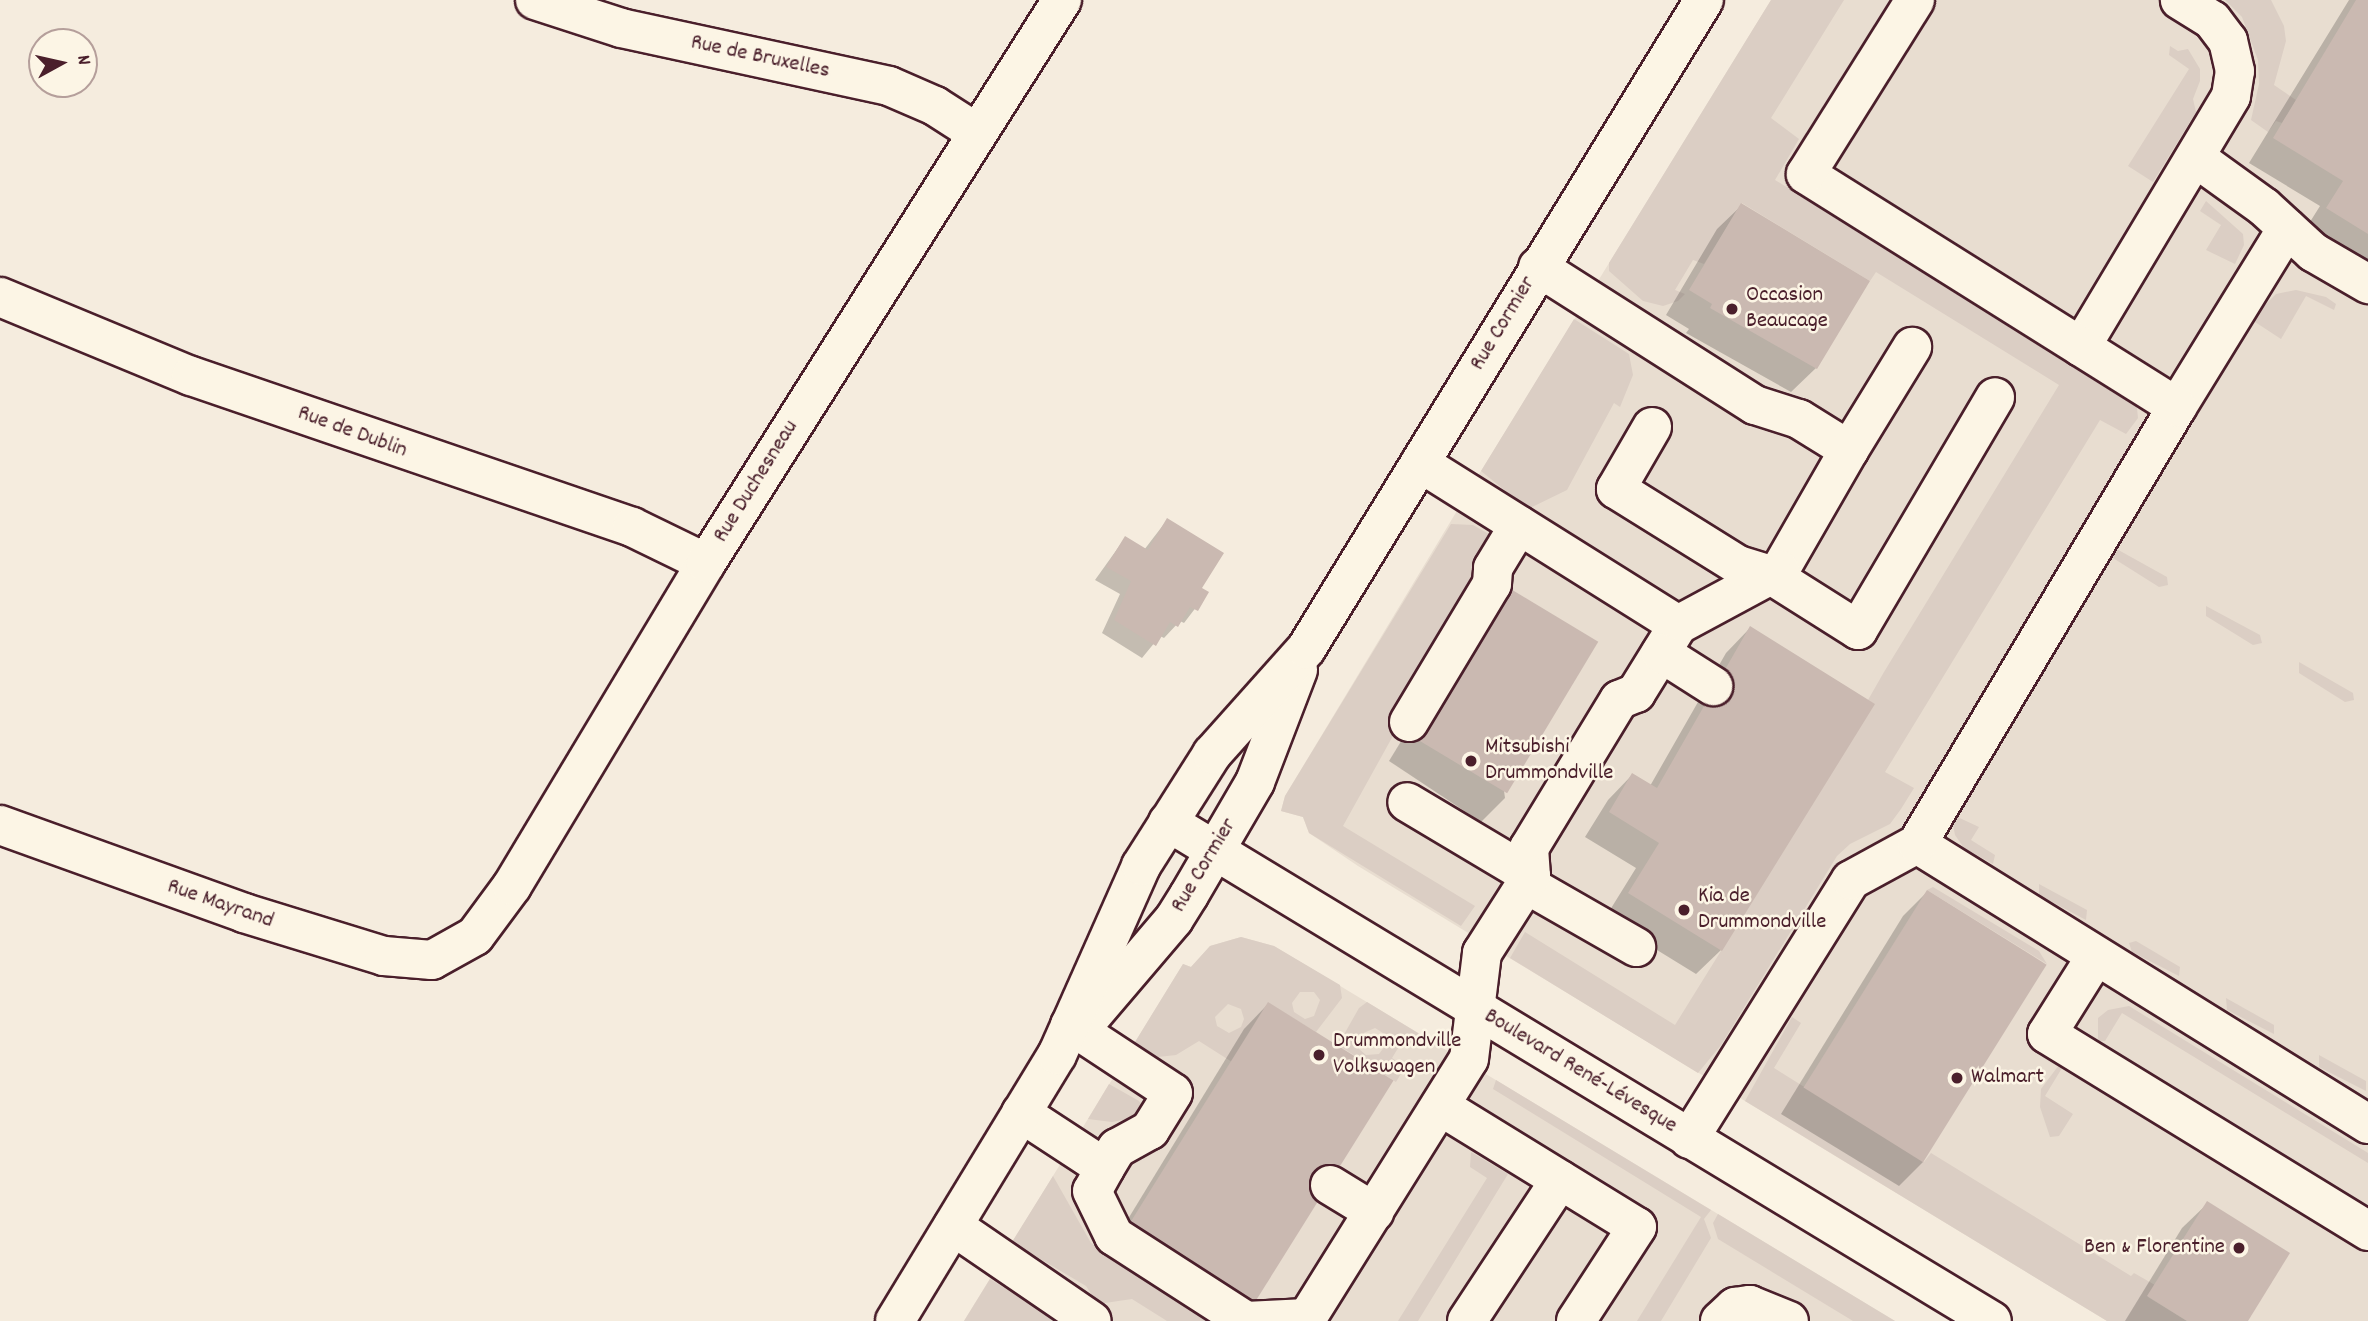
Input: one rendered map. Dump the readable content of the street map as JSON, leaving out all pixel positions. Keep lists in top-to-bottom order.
{
  "streets": {
    "street": [
      "Rue de Bruxelles",
      "Rue Cormier",
      "Rue de Dublin",
      "Rue Duchesneau",
      "Rue Mayrand",
      "Boulevard René-Lévesque"
    ]
  },
  "crossings": [
    ["Rue de Bruxelles", "Rue Duchesneau"],
    ["Rue Cormier", "Boulevard René-Lévesque"],
    ["Rue de Dublin", "Rue Duchesneau"],
    ["Rue Duchesneau", "Rue Mayrand"]
  ],
  "places": [
    "Occasion Beaucage",
    "Mitsubishi Drummondville",
    "Kia de Drummondville",
    "Drummondville Volkswagen",
    "Walmart",
    "Ben & Florentine"
  ],
  "north": "right"
}
